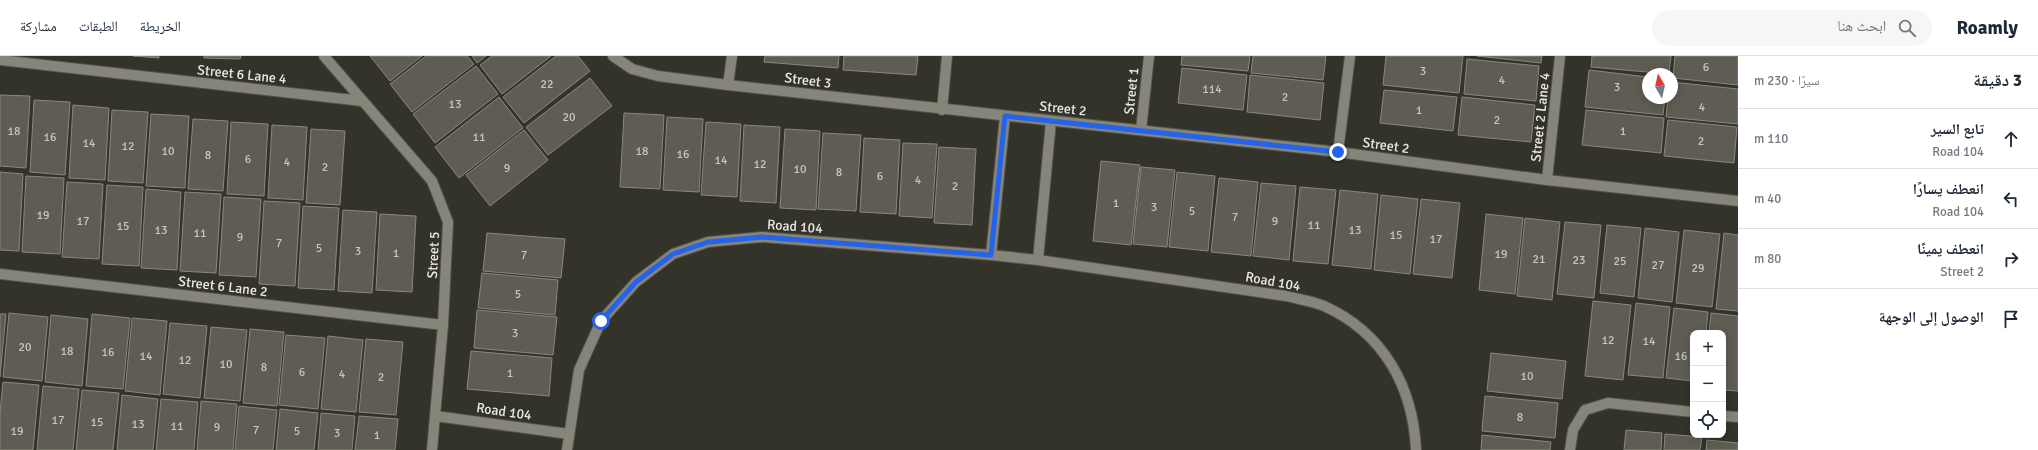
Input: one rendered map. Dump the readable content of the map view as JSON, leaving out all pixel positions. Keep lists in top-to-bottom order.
{
  "streets": {
    "street": [
      "Street 6 Lane 4",
      "Street 3",
      "Street 1",
      "Street 2",
      "Street 2 Lane 4",
      "Road 104",
      "Street 5",
      "Street 6 Lane 2"
    ]
  },
  "crossings": [
    ["Street 6 Lane 4", "Street 5"],
    ["Street 3", "Street 2"],
    ["Street 1", "Street 2"],
    ["Street 2", "Street 2 Lane 4"],
    ["Road 104", "Street 5"],
    ["Street 5", "Street 6 Lane 2"]
  ],
  "house_numbers": [
    "6",
    "3",
    "4",
    "22",
    "3",
    "114",
    "2",
    "13",
    "4",
    "1",
    "20",
    "2",
    "18",
    "1",
    "16",
    "11",
    "2",
    "14",
    "12",
    "10",
    "18",
    "16",
    "8",
    "6",
    "14",
    "4",
    "12",
    "2",
    "9",
    "10",
    "8",
    "6",
    "4",
    "2",
    "1",
    "3",
    "5",
    "19",
    "7",
    "17",
    "9",
    "11",
    "15",
    "13",
    "13",
    "11",
    "15",
    "9",
    "17",
    "7",
    "5",
    "3",
    "1",
    "19",
    "7",
    "21",
    "23",
    "25",
    "27",
    "29",
    "5",
    "3",
    "12",
    "14",
    "20",
    "18",
    "16",
    "14",
    "16",
    "12",
    "10",
    "8",
    "6",
    "1",
    "4",
    "10",
    "2",
    "8",
    "17",
    "15",
    "13",
    "11",
    "9",
    "7",
    "19",
    "5",
    "3",
    "1"
  ],
  "north": "top",
  "page": {
    "header": "Roamly",
    "search": "ابحث هنا",
    "nav": ["الخريطة", "الطبقات", "مشاركة"],
    "heading": ["3 دقيقة", "سيرًا · 230 m"],
    "list": [
      ["تابع السير", "Road 104", "110 m"],
      ["انعطف يسارًا", "Road 104", "40 m"],
      ["انعطف يمينًا", "Street 2", "80 m"],
      "الوصول إلى الوجهة"
    ],
    "map_buttons": ["+", "−"]
  }
}
